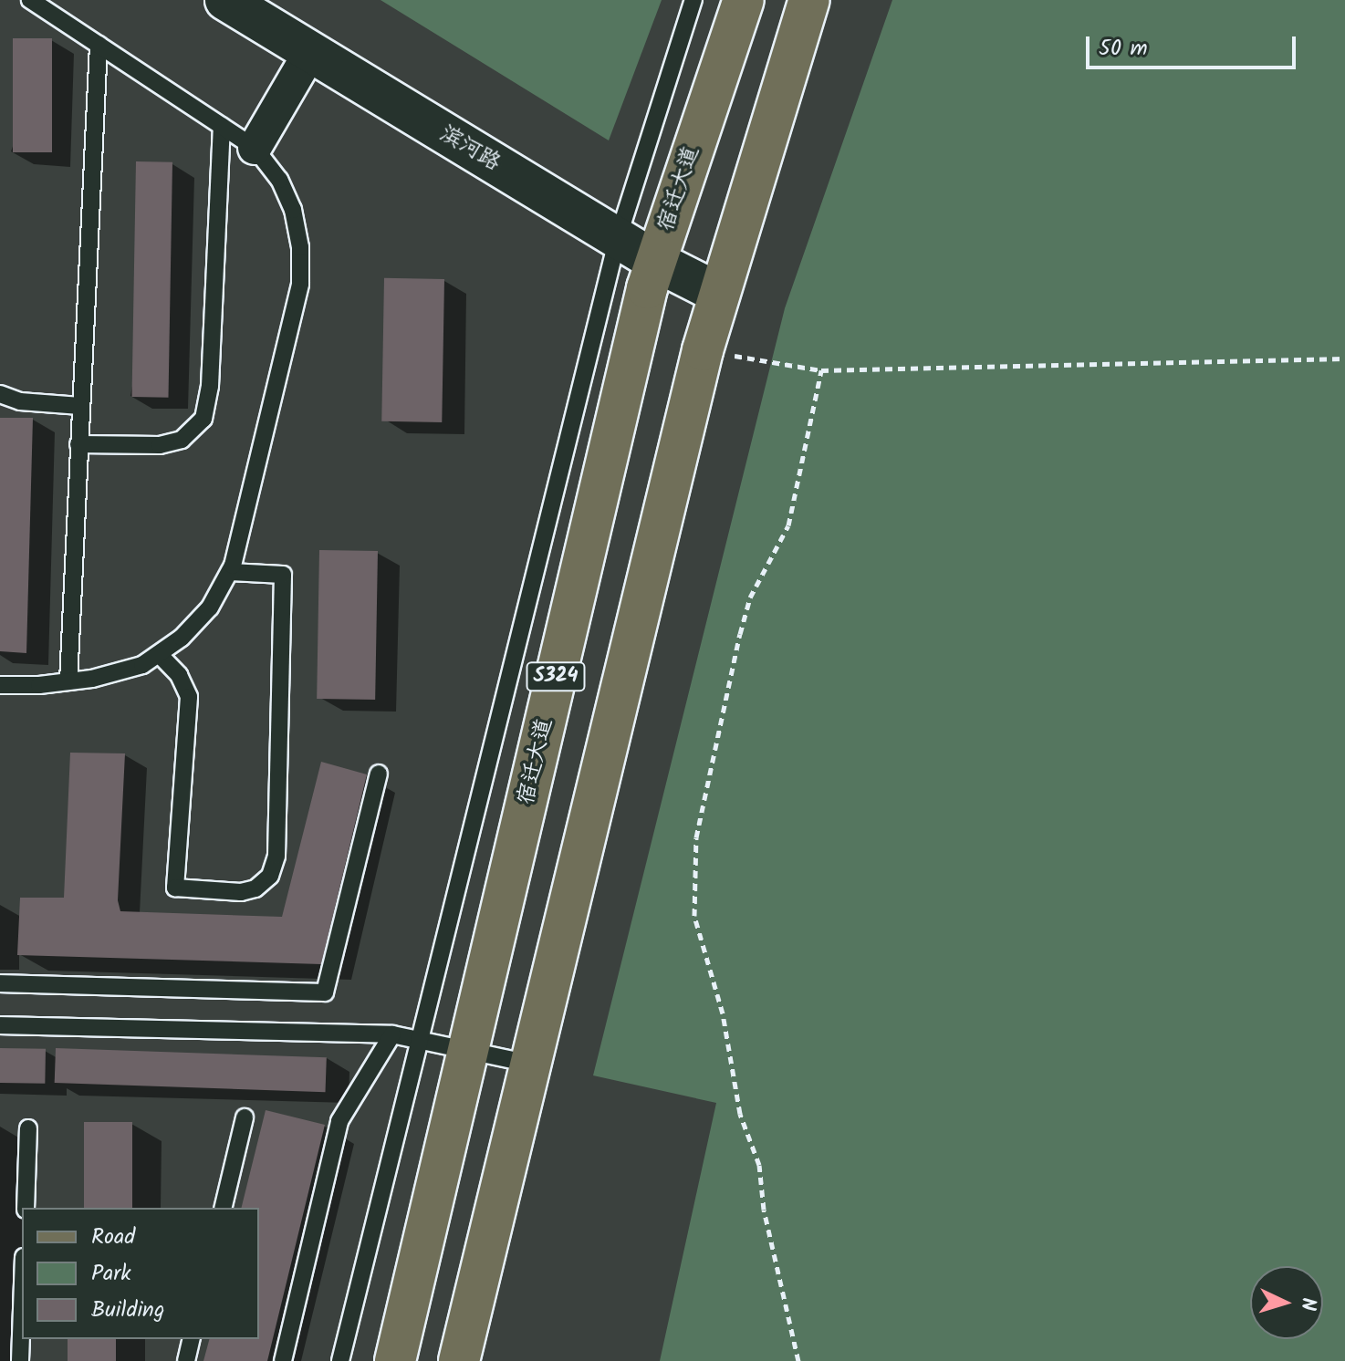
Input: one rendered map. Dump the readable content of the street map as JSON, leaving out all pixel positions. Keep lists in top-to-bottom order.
{
  "streets": {
    "main road": ["滨河路", "宿迁大道", "S324"]
  },
  "crossings": [
    ["滨河路", "宿迁大道"],
    ["滨河路", "S324"]
  ],
  "legend": ["Road", "Park", "Building"],
  "scale_bar": "50 m",
  "north": "right"
}
